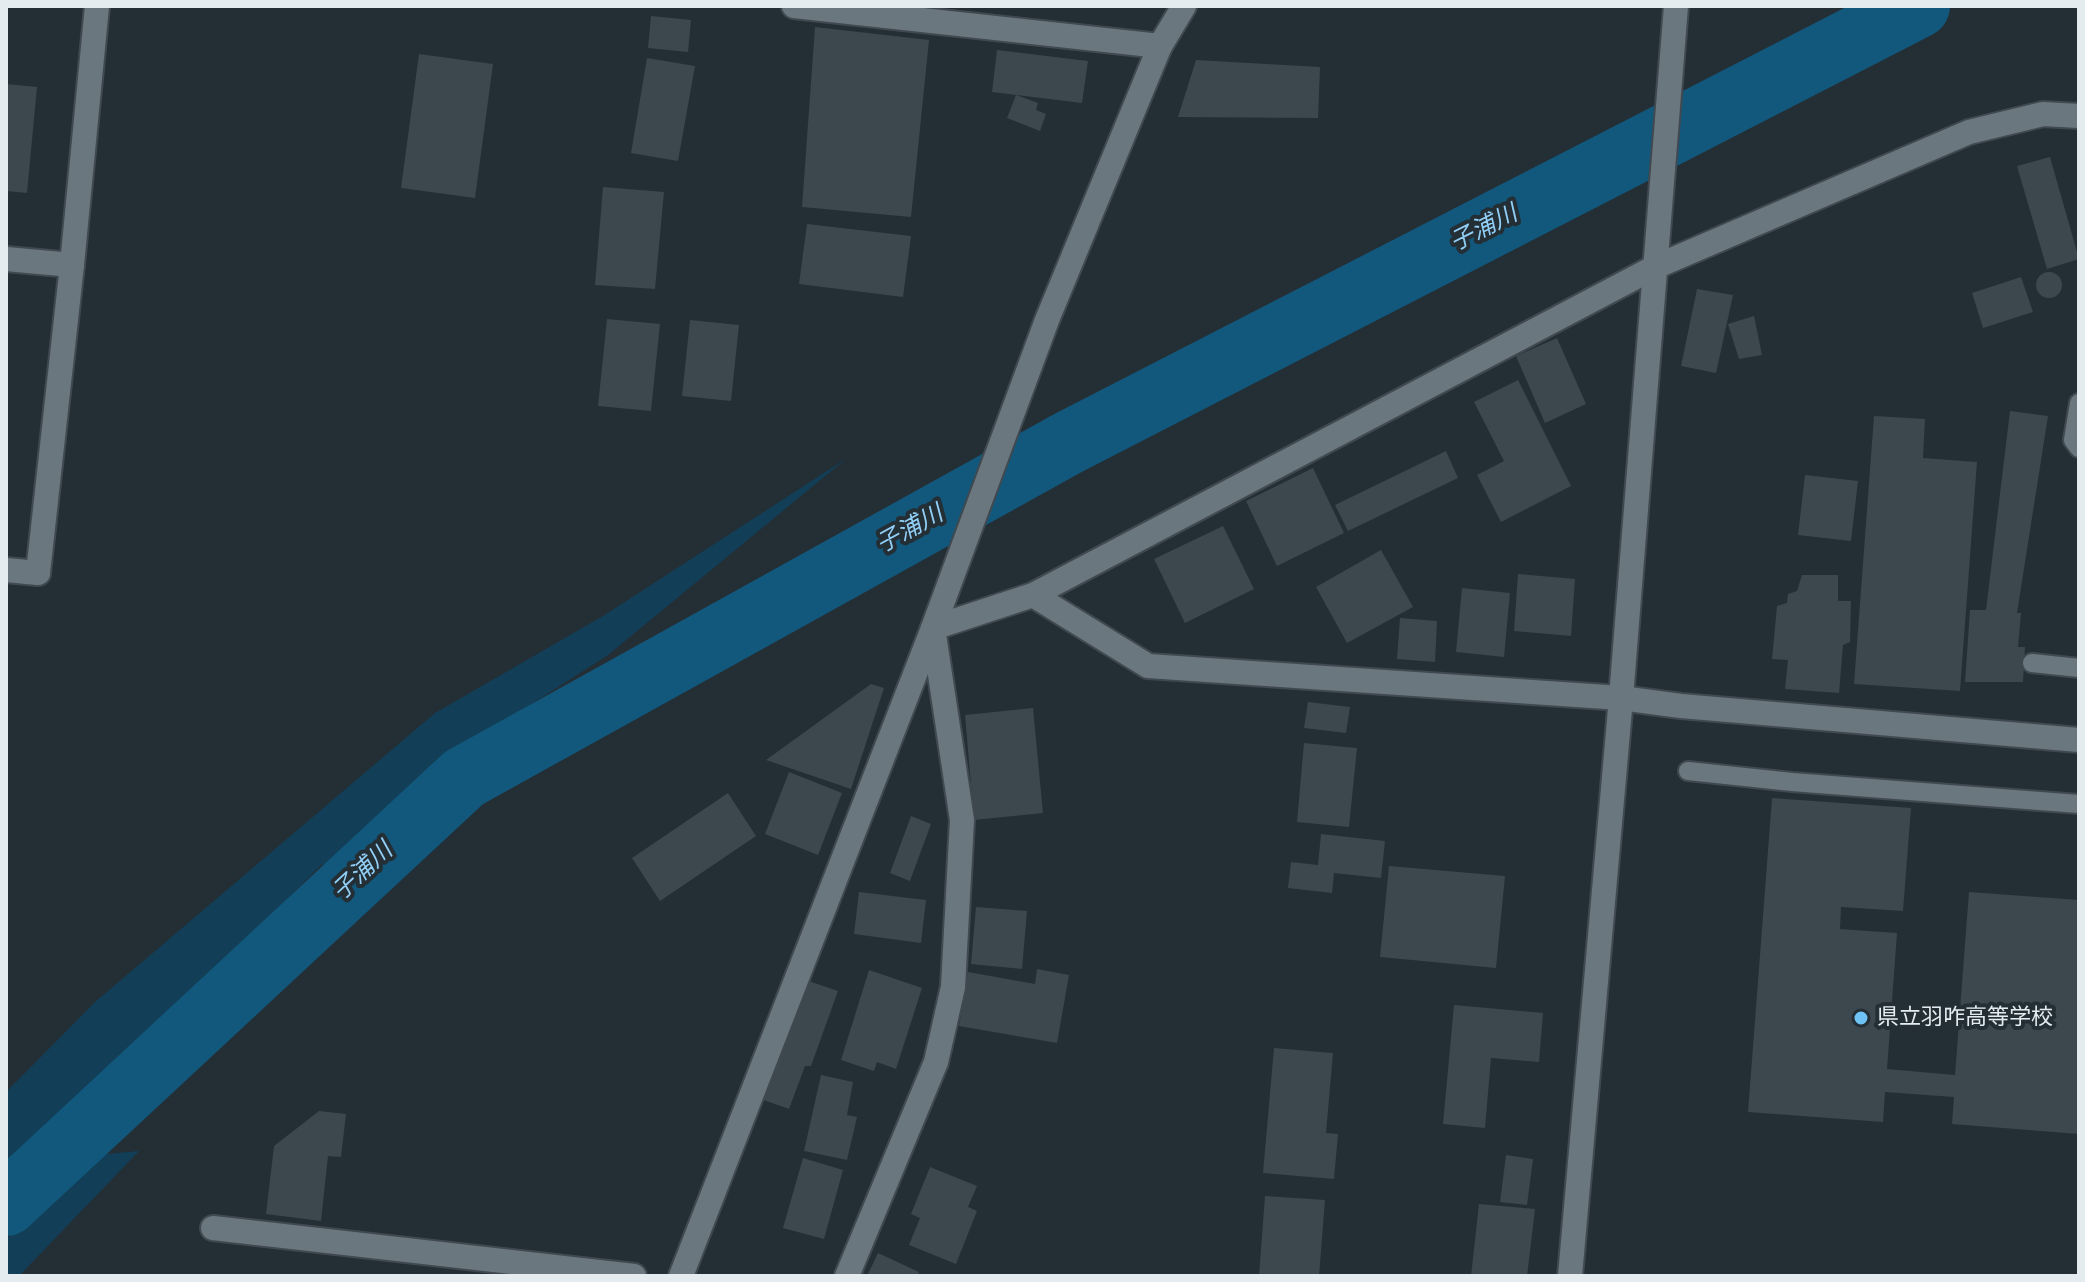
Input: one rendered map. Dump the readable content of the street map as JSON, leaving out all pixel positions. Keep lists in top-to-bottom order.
{
  "water": ["子浦川"],
  "places": ["県立羽咋高等学校"]
}
